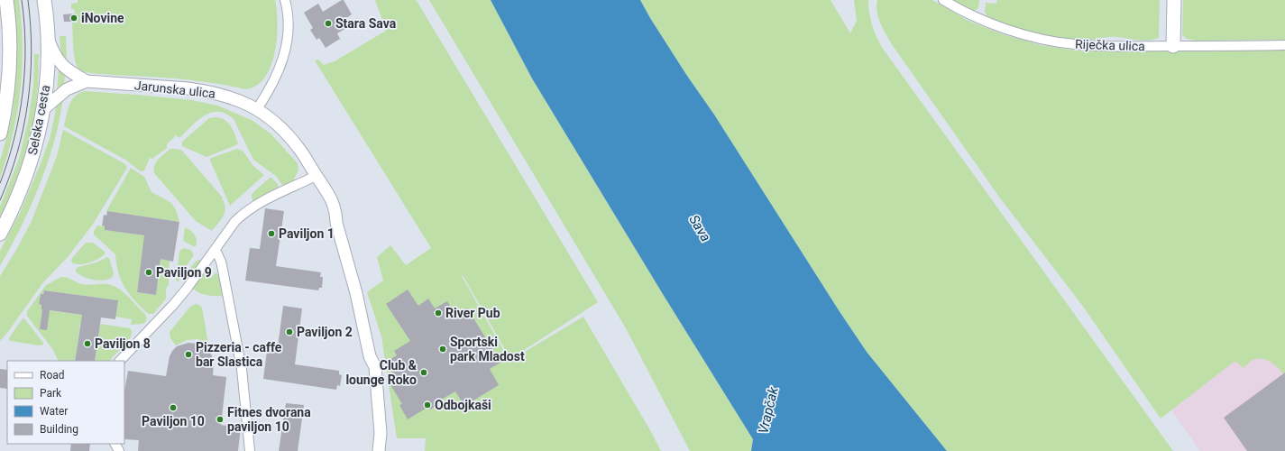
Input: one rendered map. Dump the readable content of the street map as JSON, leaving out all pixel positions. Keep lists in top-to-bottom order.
{
  "streets": {
    "main road": ["Selska cesta"],
    "street": ["Riječka ulica", "Jarunska ulica"]
  },
  "water": ["Sava", "Vrapčak"],
  "places": [
    "iNovine",
    "Stara Sava",
    "Paviljon 1",
    "Paviljon 9",
    "River Pub",
    "Paviljon 2",
    "Paviljon 8",
    "Sportski park Mladost",
    "Pizzeria - caffe bar Slastica",
    "Club & lounge Roko",
    "Odbojkaši",
    "Paviljon 10",
    "Fitnes dvorana paviljon 10"
  ],
  "legend": [
    "Road",
    "Park",
    "Water",
    "Building"
  ]
}
